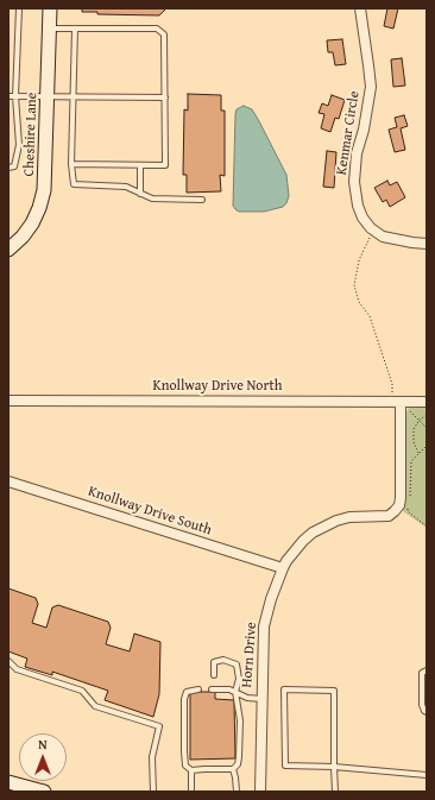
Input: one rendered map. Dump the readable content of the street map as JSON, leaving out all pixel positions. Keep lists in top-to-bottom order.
{
  "streets": {
    "street": [
      "Kenmar Circle",
      "Cheshire Lane",
      "Knollway Drive North",
      "Knollway Drive South",
      "Horn Drive"
    ]
  },
  "crossings": [
    ["Knollway Drive North", "Horn Drive"],
    ["Knollway Drive South", "Horn Drive"]
  ],
  "north": "top"
}
